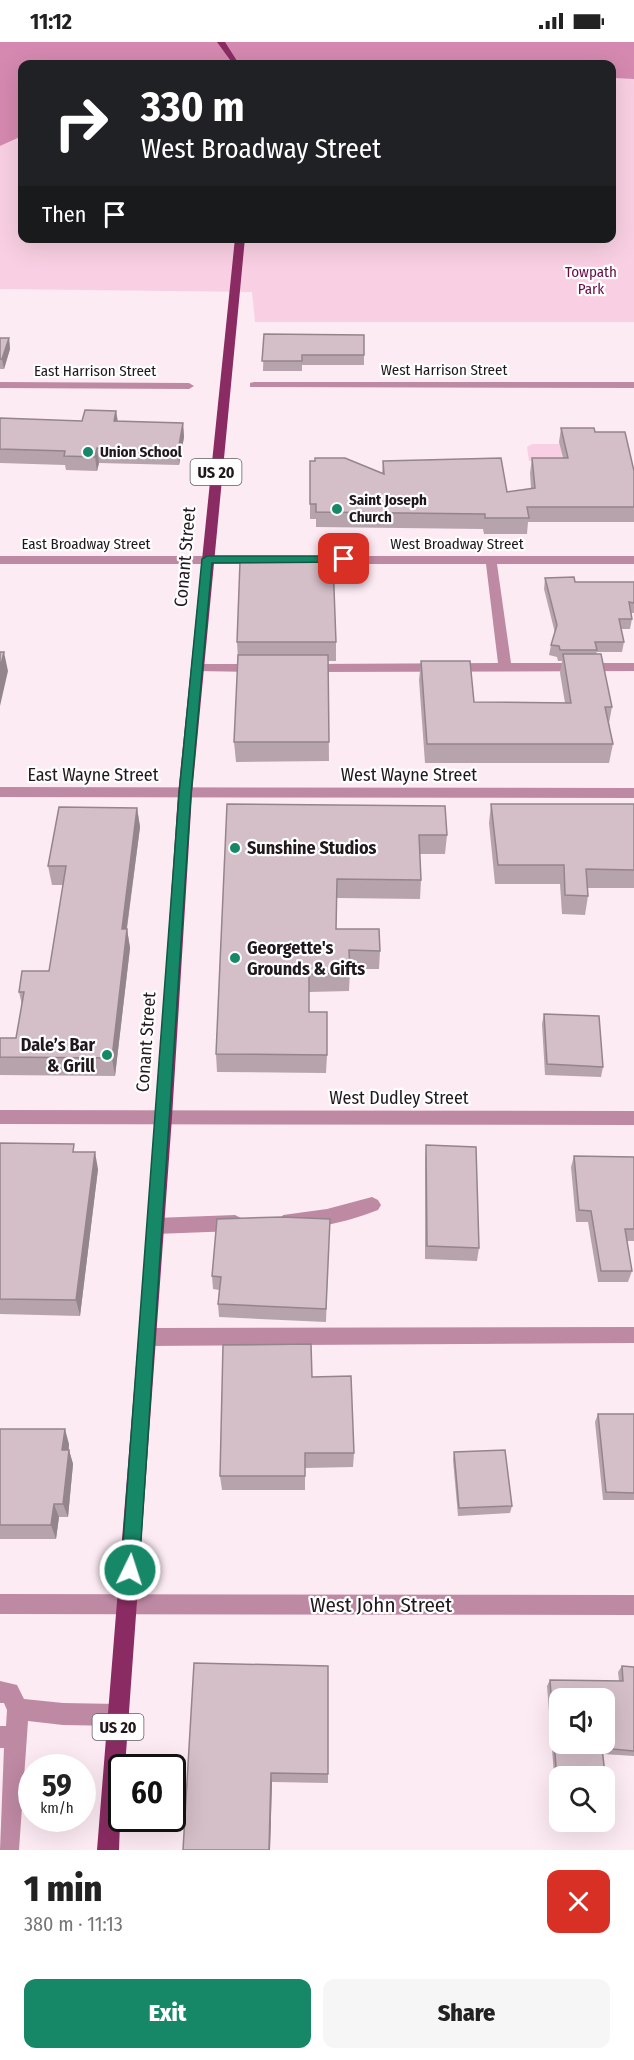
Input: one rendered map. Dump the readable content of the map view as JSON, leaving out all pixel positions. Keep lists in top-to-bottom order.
{
  "streets": {
    "main road": ["US 20", "Conant Street"],
    "street": [
      "West Harrison Street",
      "East Harrison Street",
      "East Broadway Street",
      "West Broadway Street",
      "East Wayne Street",
      "West Wayne Street",
      "West Dudley Street",
      "West John Street"
    ]
  },
  "crossings": [
    ["East Broadway Street", "West Broadway Street"],
    ["East Broadway Street", "Conant Street"],
    ["West Broadway Street", "Conant Street"],
    ["Conant Street", "East Wayne Street"],
    ["Conant Street", "West Wayne Street"],
    ["Conant Street", "West Dudley Street"],
    ["Conant Street", "West John Street"],
    ["East Wayne Street", "West Wayne Street"]
  ],
  "parks": ["Towpath Park"],
  "places": [
    "Union School",
    "Saint Joseph Church",
    "Sunshine Studios",
    "Georgette's Grounds & Gifts",
    "Dale’s Bar & Grill"
  ],
  "page": {
    "status": "11:12",
    "turn": ["330 m", "West Broadway Street"],
    "then": "Then",
    "speed": "59 km/h",
    "limit": "60",
    "heading": ["1 min", "380 m · 11:13"],
    "buttons": ["Exit", "Share"]
  }
}
